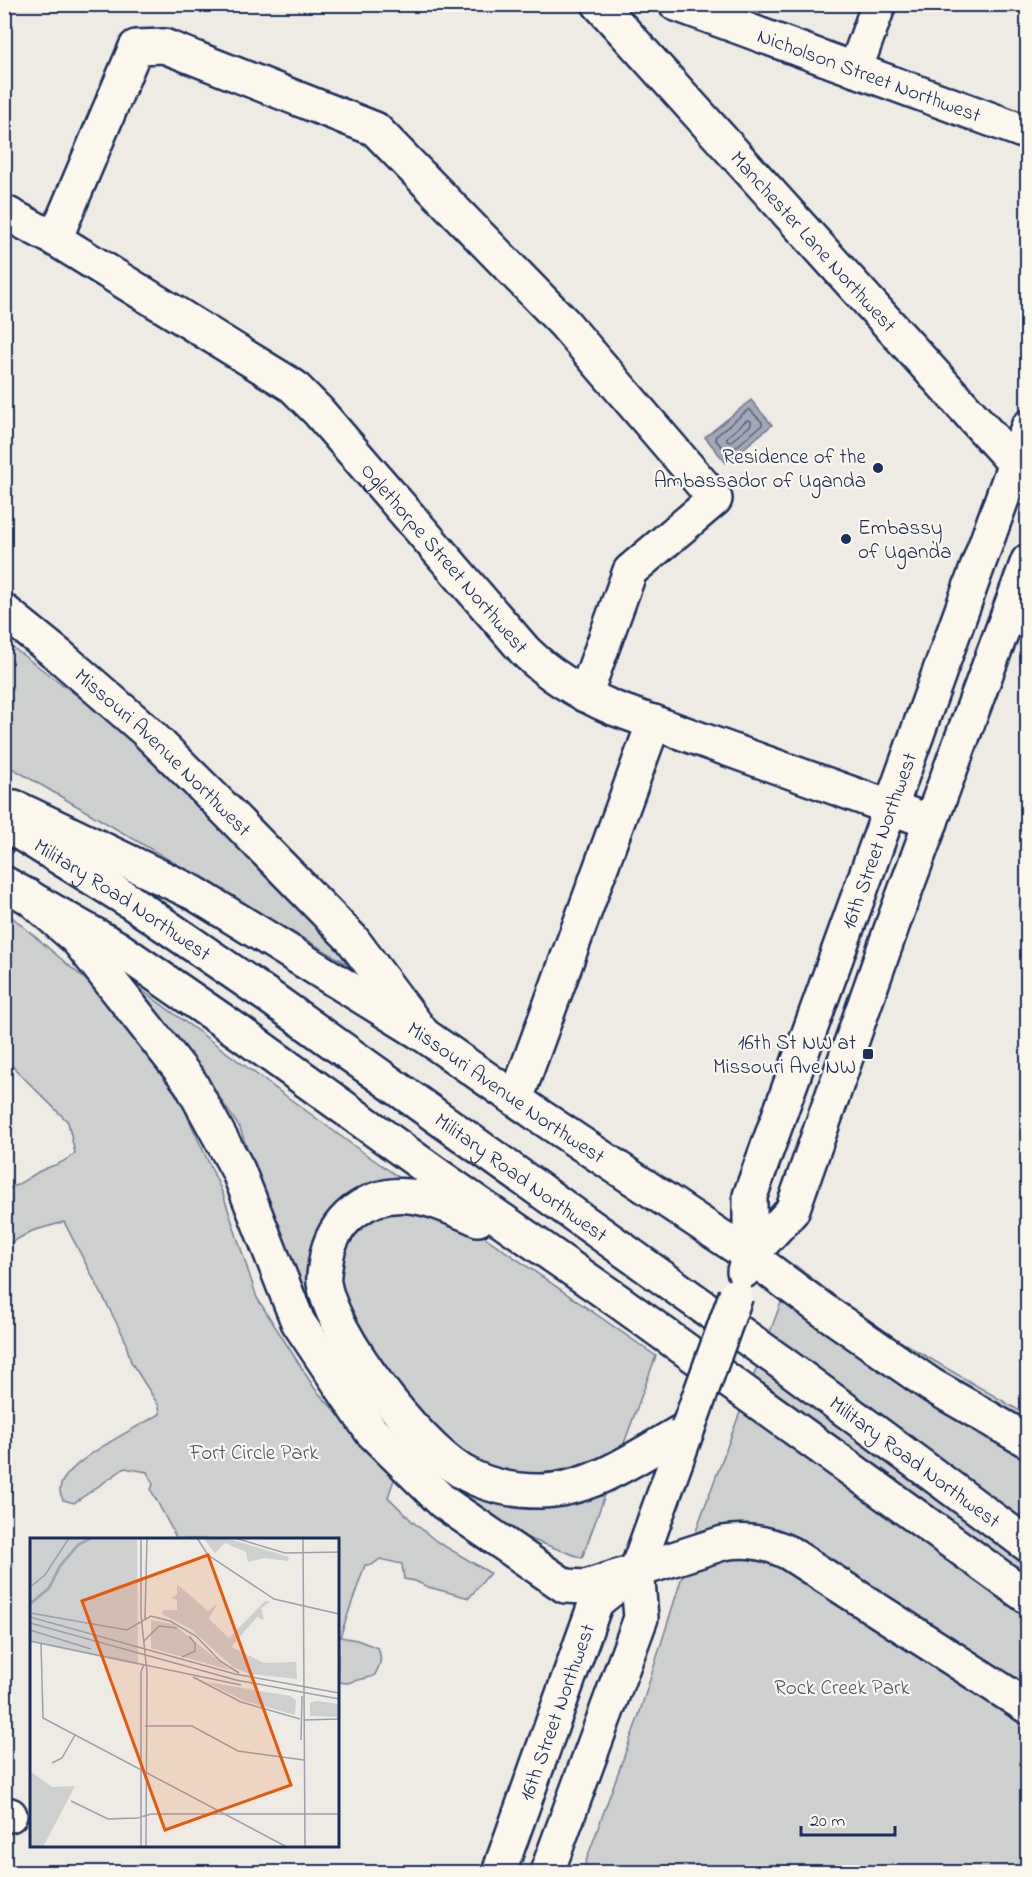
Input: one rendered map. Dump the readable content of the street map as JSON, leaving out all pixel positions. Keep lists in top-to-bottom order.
{
  "streets": {
    "main road": [
      "Nicholson Street Northwest",
      "Manchester Lane Northwest",
      "Oglethorpe Street Northwest",
      "Missouri Avenue Northwest",
      "16th Street Northwest",
      "Military Road Northwest"
    ]
  },
  "crossings": [
    ["Manchester Lane Northwest", "16th Street Northwest"],
    ["Oglethorpe Street Northwest", "16th Street Northwest"],
    ["Missouri Avenue Northwest", "16th Street Northwest"]
  ],
  "parks": ["Fort Circle Park", "Rock Creek Park"],
  "places": {
    "other": ["Residence of the Ambassador of Uganda", "Embassy of Uganda"],
    "transit": ["16th St NW at Missouri Ave NW"]
  },
  "scale_bar": "20 m"
}
